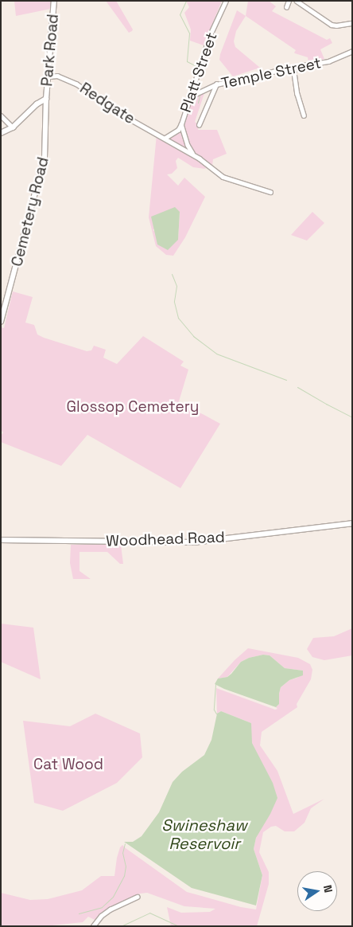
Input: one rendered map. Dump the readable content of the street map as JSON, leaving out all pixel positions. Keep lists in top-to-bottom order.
{
  "streets": {
    "main road": ["Woodhead Road"],
    "street": [
      "Park Road",
      "Platt Street",
      "Temple Street",
      "Redgate",
      "Cemetery Road"
    ]
  },
  "crossings": [
    ["Park Road", "Redgate"],
    ["Park Road", "Cemetery Road"],
    ["Platt Street", "Temple Street"],
    ["Platt Street", "Redgate"]
  ],
  "water": ["Swineshaw Reservoir"],
  "parks": ["Glossop Cemetery", "Cat Wood"],
  "north": "right"
}
